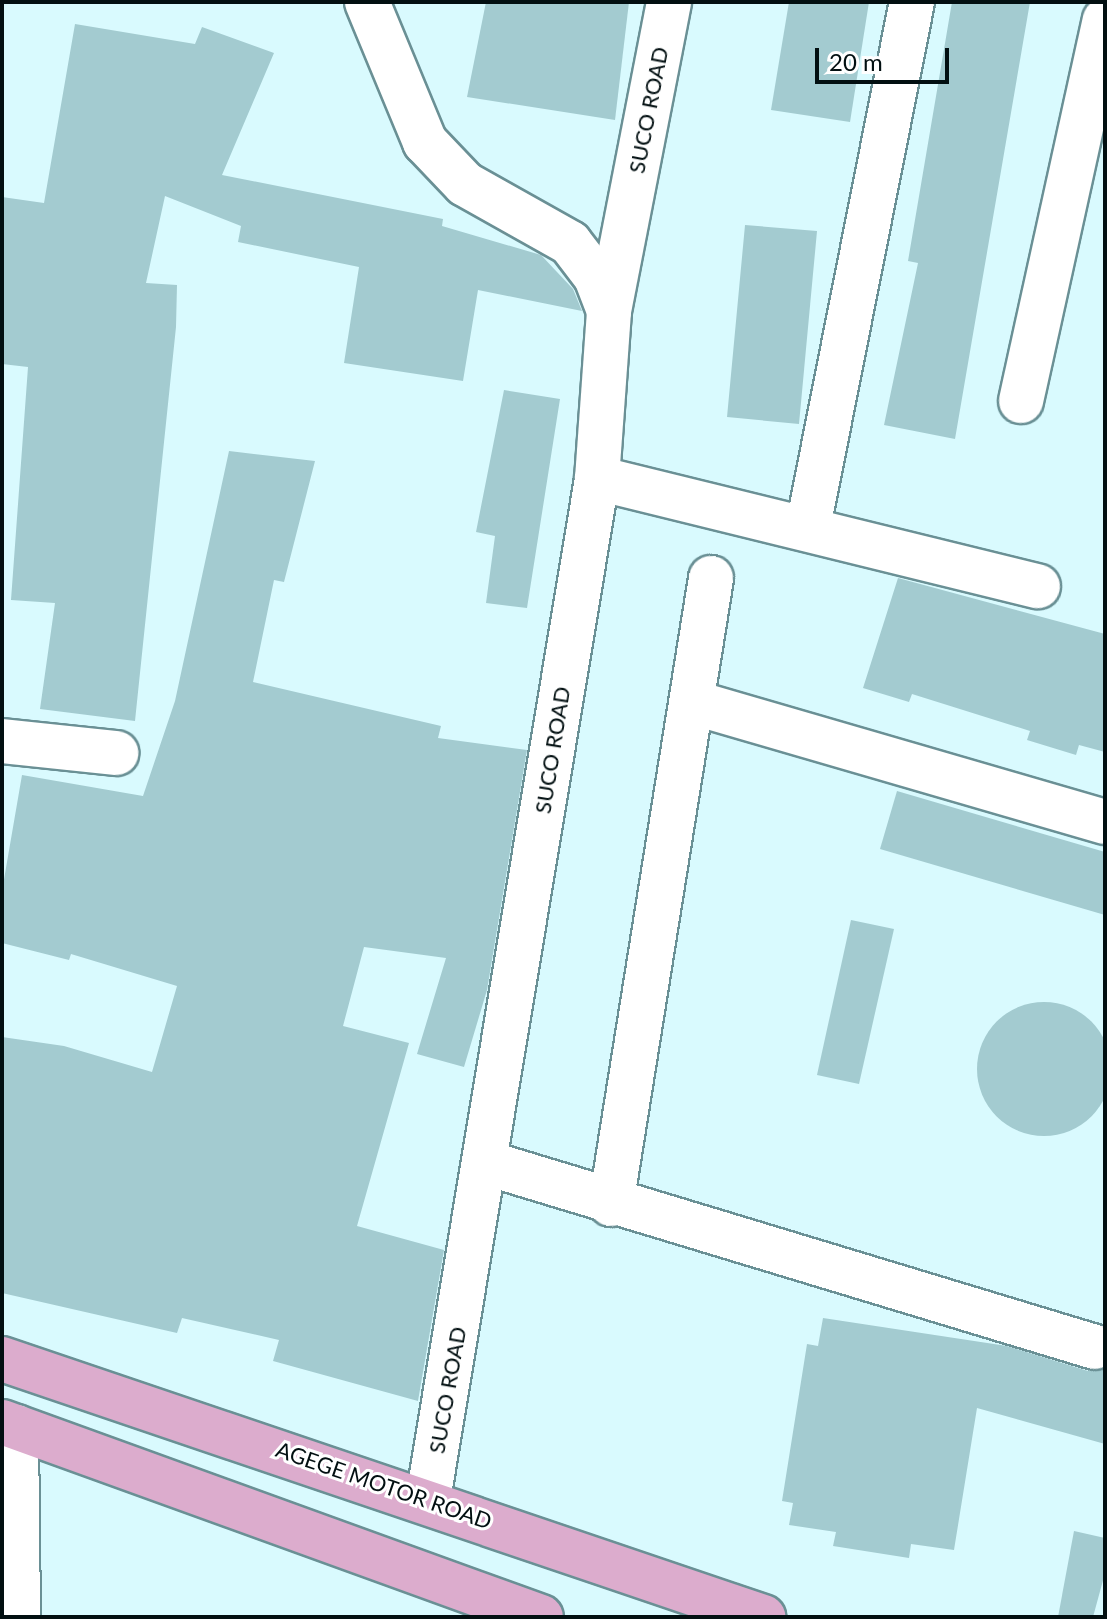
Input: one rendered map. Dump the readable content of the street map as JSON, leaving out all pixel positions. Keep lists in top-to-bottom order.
{
  "streets": {
    "main road": ["AGEGE MOTOR ROAD"],
    "street": ["SUCO ROAD"]
  },
  "crossings": [
    ["SUCO ROAD", "AGEGE MOTOR ROAD"]
  ],
  "scale_bar": "20 m"
}
